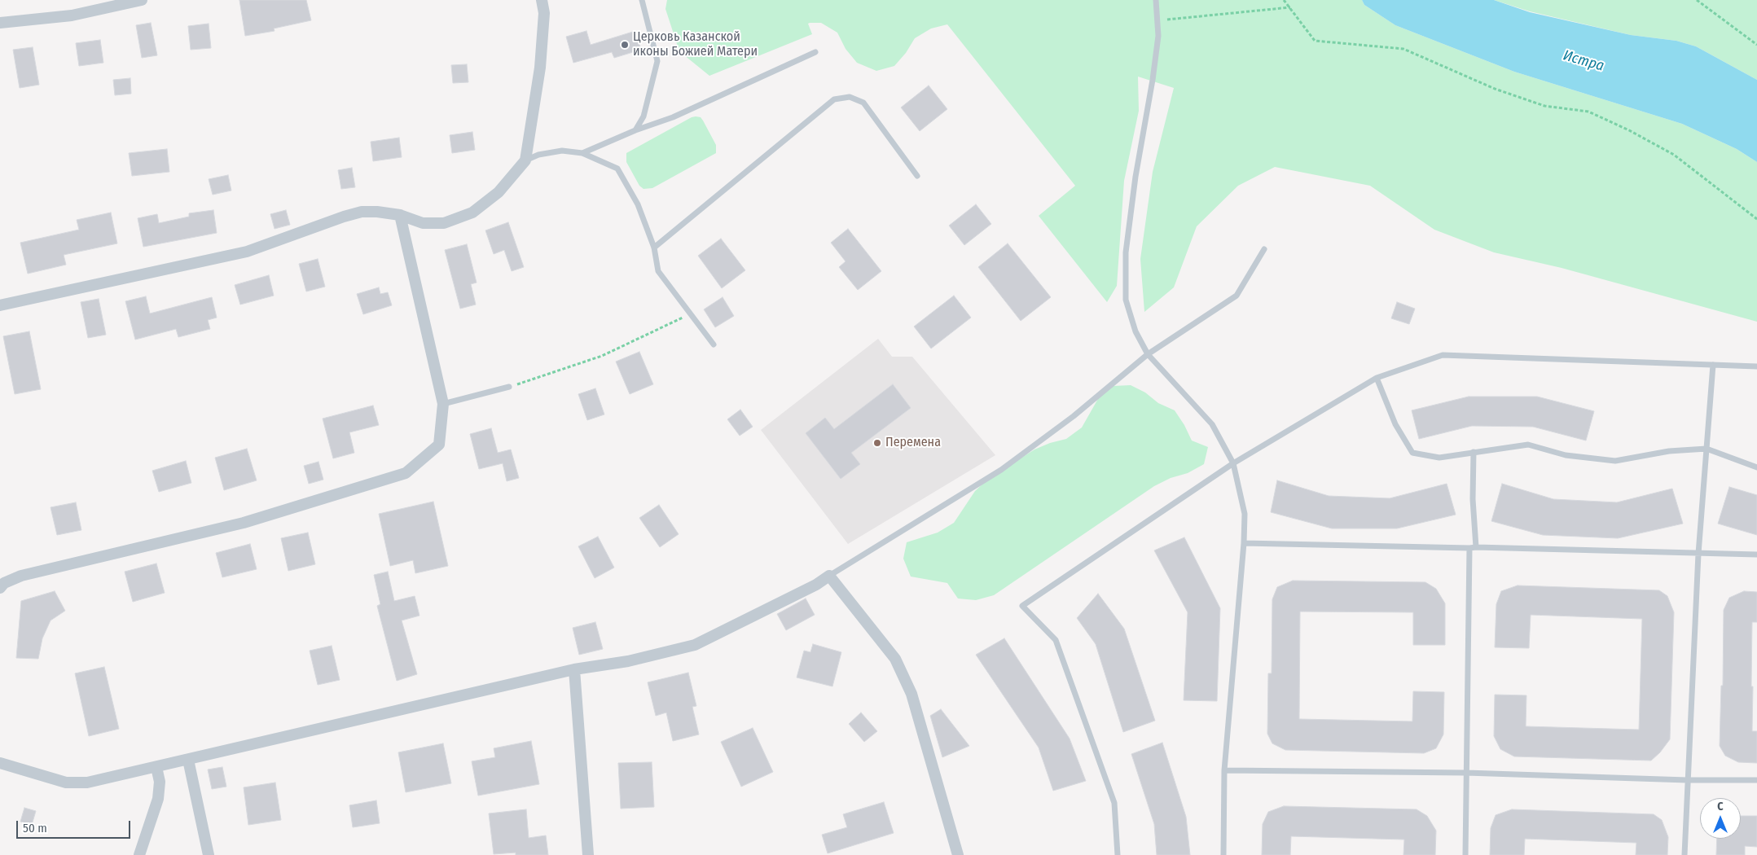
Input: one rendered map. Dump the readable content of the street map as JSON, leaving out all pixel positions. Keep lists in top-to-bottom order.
{
  "water": ["Истра"],
  "places": ["Церковь Казанской иконы Божией Матери", "Перемена"],
  "scale_bar": "50 m",
  "north": "top"
}
